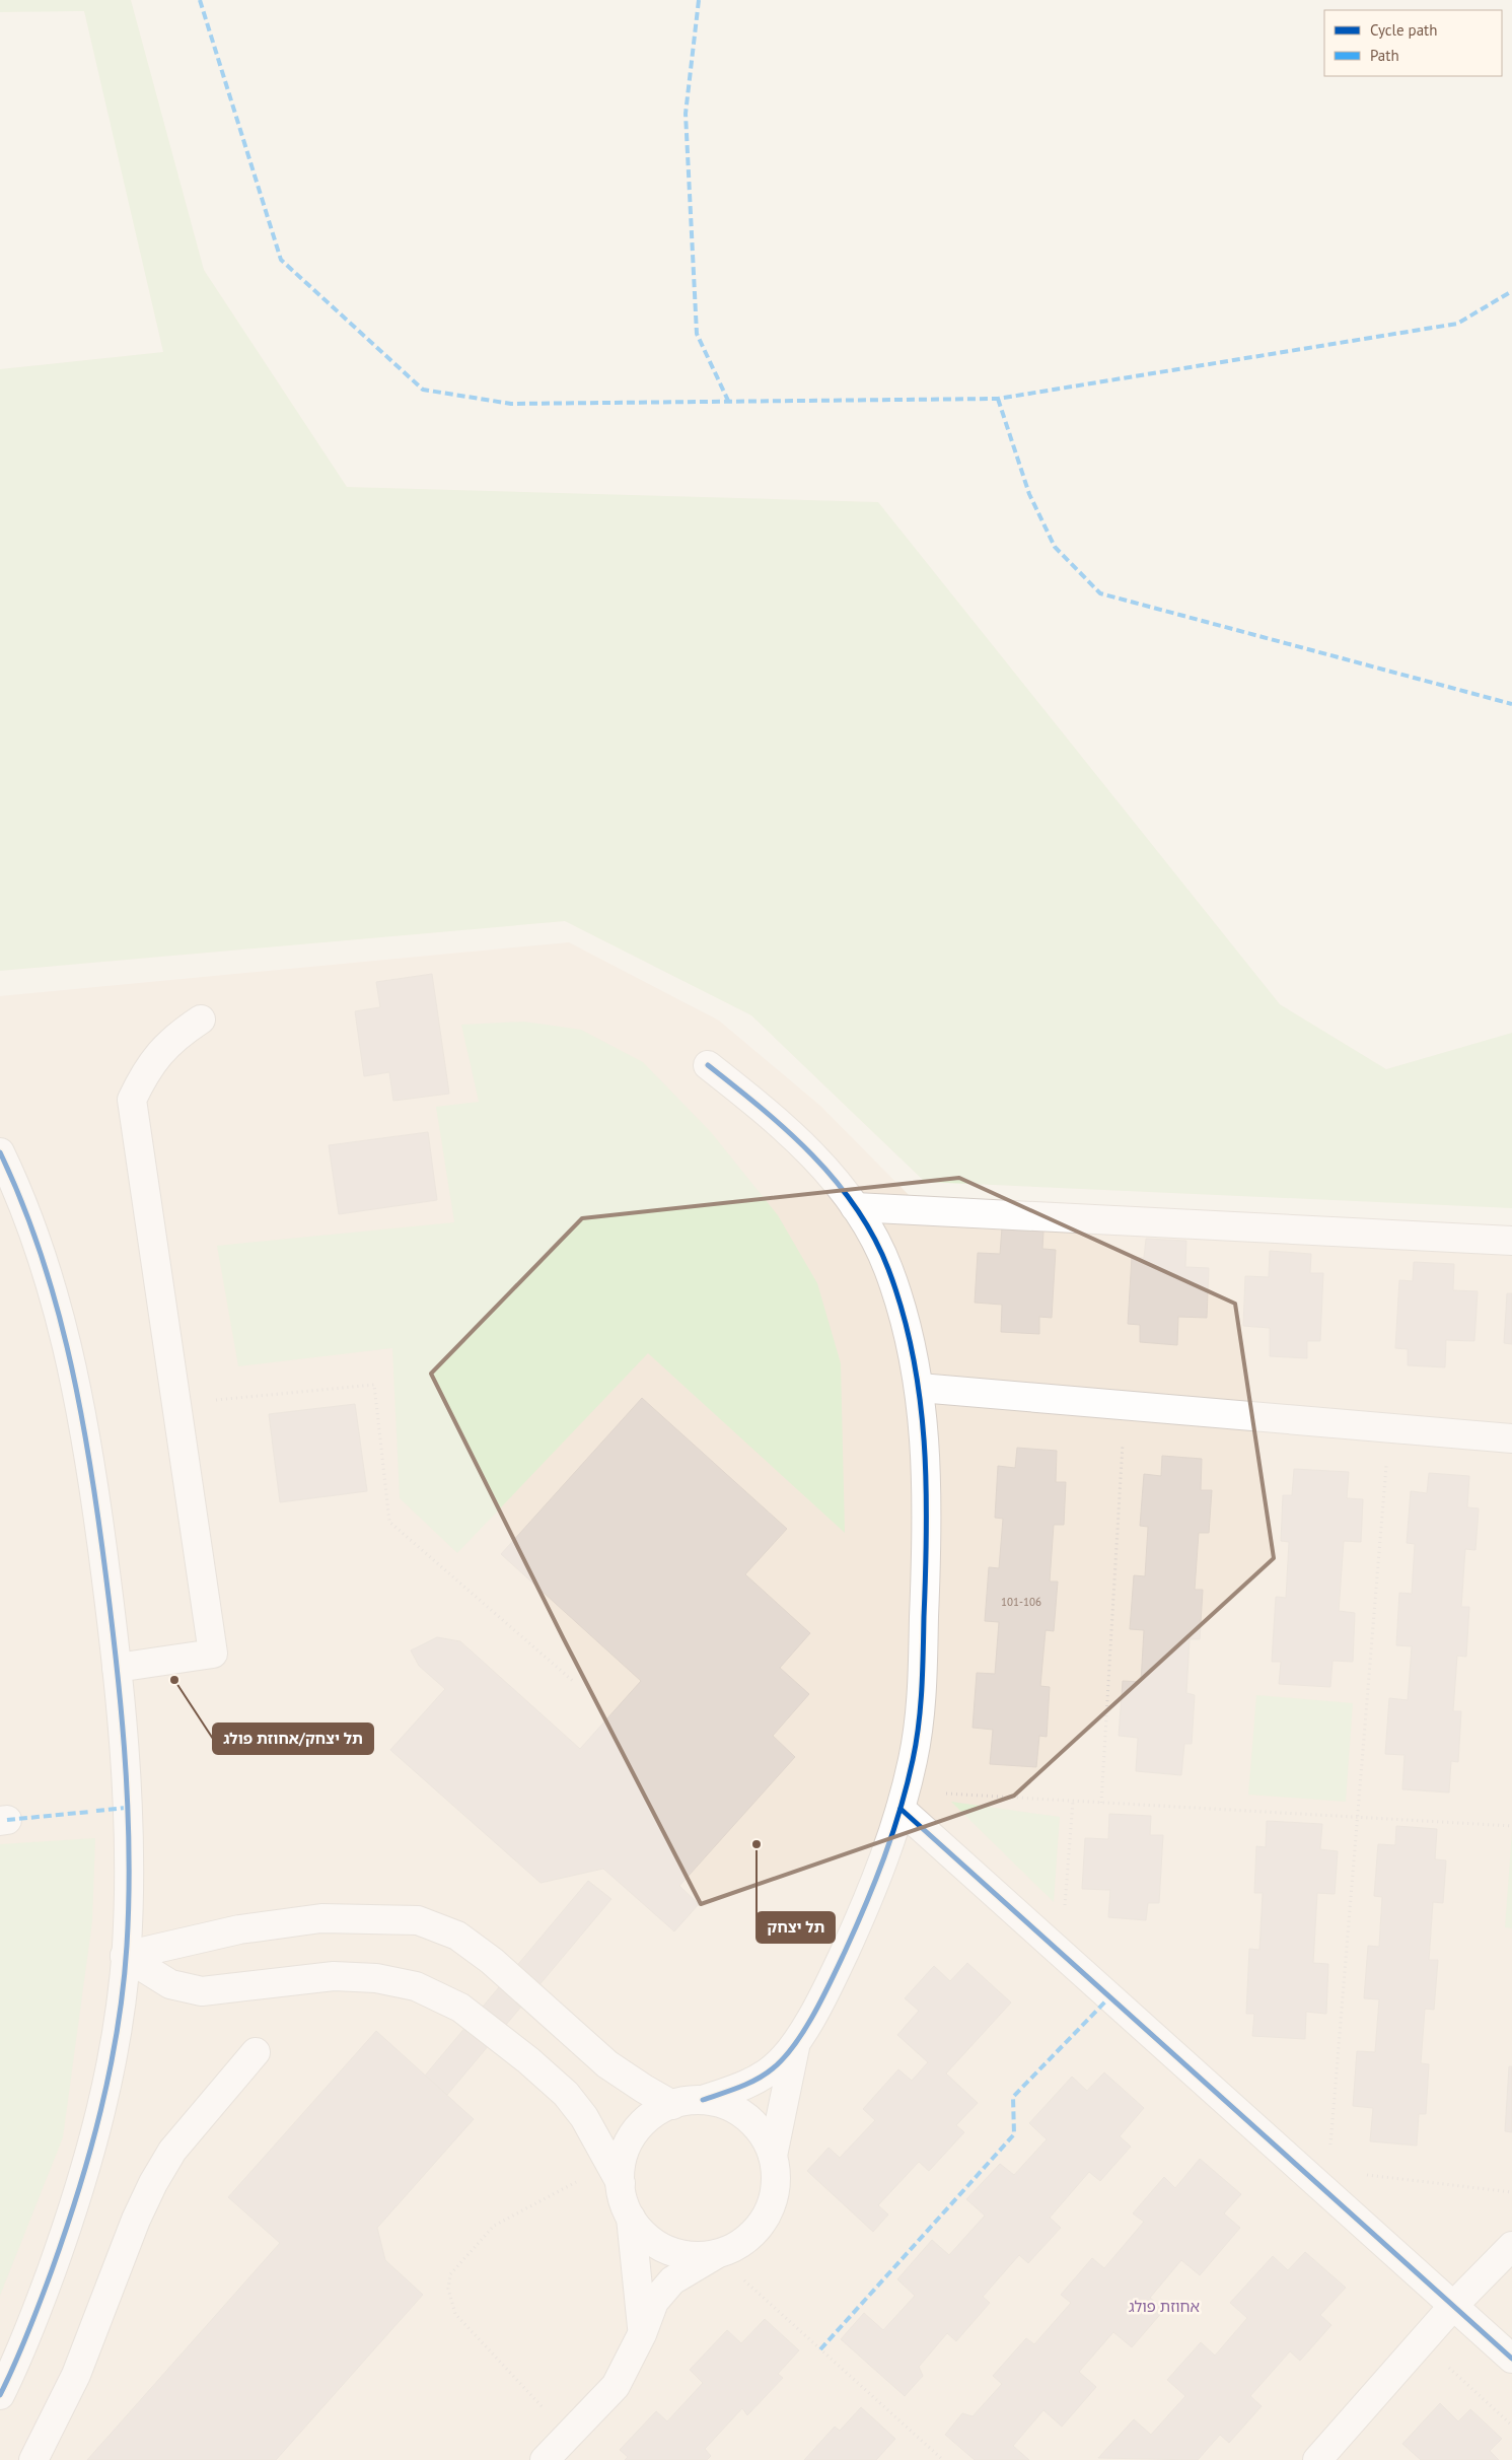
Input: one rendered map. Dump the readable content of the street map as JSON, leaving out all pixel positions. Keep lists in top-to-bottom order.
{
  "districts": ["אחוזת פולג"],
  "places": ["תל יצחק/אחוזת פולג", "תל יצחק"],
  "house_numbers": ["101-106"],
  "legend": ["Cycle path", "Path"]
}
